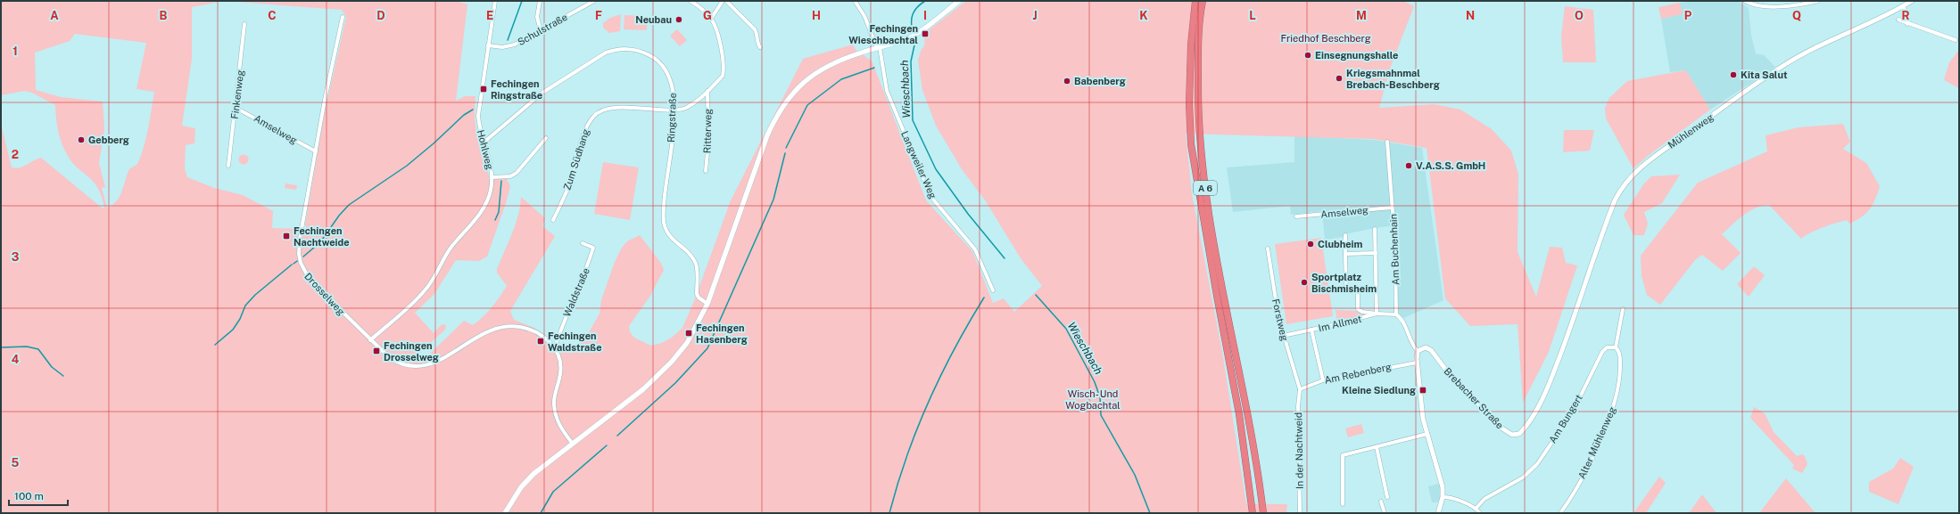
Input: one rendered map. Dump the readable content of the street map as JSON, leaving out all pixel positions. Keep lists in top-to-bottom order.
{
  "streets": {
    "highway": ["A 6"],
    "street": [
      "Schulstraße",
      "Finkenweg",
      "Ringstraße",
      "Amselweg",
      "Ritterweg",
      "Mühlenweg",
      "Hohlweg",
      "Zum Südhang",
      "Langweiler Weg",
      "Am Buchenhain",
      "Waldstraße",
      "Drosselweg",
      "Forstweg",
      "Im Allmet",
      "Am Rebenberg",
      "Brebacher Straße",
      "Am Bungert",
      "Alter Mühlenweg",
      "In der Nachtweid"
    ]
  },
  "crossings": [
    ["Schulstraße", "Hohlweg"],
    ["Finkenweg", "Amselweg"],
    ["Ringstraße", "Hohlweg"],
    ["Ringstraße", "Zum Südhang"],
    ["Amselweg", "Am Buchenhain"],
    ["Amselweg", "Drosselweg"],
    ["Mühlenweg", "Brebacher Straße"],
    ["Hohlweg", "Drosselweg"],
    ["Am Buchenhain", "Im Allmet"],
    ["Waldstraße", "Drosselweg"],
    ["Forstweg", "Im Allmet"],
    ["Forstweg", "Am Rebenberg"],
    ["Forstweg", "In der Nachtweid"],
    ["Am Rebenberg", "In der Nachtweid"],
    ["Am Bungert", "Alter Mühlenweg"]
  ],
  "water": ["Wieschbach"],
  "parks": ["Friedhof Beschberg", "Wisch- Und Wogbachtal"],
  "places": {
    "other": [
      "Neubau",
      "Einsegnungshalle",
      "Kita Salut",
      "Kriegsmahnmal Brebach-Beschberg",
      "Babenberg",
      "Gebberg",
      "V.A.S.S. GmbH",
      "Clubheim",
      "Sportplatz Bischmisheim"
    ],
    "transit": [
      "Fechingen Wieschbachtal",
      "Fechingen Ringstraße",
      "Fechingen Nachtweide",
      "Fechingen Hasenberg",
      "Fechingen Waldstraße",
      "Fechingen Drosselweg",
      "Kleine Siedlung"
    ]
  },
  "scale_bar": "100 m",
  "grid": {
    "columns": [
      "A",
      "B",
      "C",
      "D",
      "E",
      "F",
      "G",
      "H",
      "I",
      "J",
      "K",
      "L",
      "M",
      "N",
      "O",
      "P",
      "Q",
      "R"
    ],
    "rows": [
      "1",
      "2",
      "3",
      "4",
      "5"
    ]
  }
}
